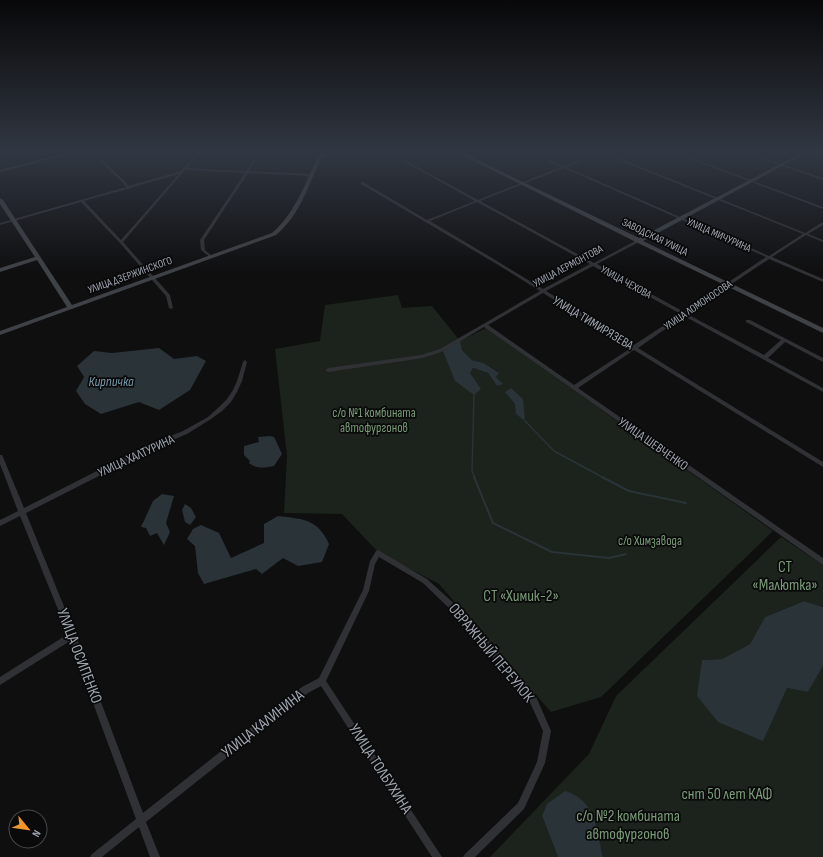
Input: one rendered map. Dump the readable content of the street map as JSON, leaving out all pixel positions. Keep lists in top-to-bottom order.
{
  "streets": {
    "street": [
      "УЛИЦА МИЧУРИНА",
      "ЗАВОДСКАЯ УЛИЦА",
      "УЛИЦА ЛЕРМОНТОВА",
      "УЛИЦА ДЗЕРЖИНСКОГО",
      "УЛИЦА ЧЕХОВА",
      "УЛИЦА ЛОМОНОСОВА",
      "УЛИЦА ТИМИРЯЗЕВА",
      "УЛИЦА ШЕВЧЕНКО",
      "УЛИЦА ХАЛТУРИНА",
      "ОВРАЖНЫЙ ПЕРЕУЛОК",
      "УЛИЦА ОСИПЕНКО",
      "УЛИЦА КАЛИНИНА",
      "УЛИЦА ТОЛБУХИНА"
    ]
  },
  "crossings": [
    ["УЛИЦА МИЧУРИНА", "УЛИЦА ЛЕРМОНТОВА"],
    ["УЛИЦА МИЧУРИНА", "УЛИЦА ЛОМОНОСОВА"],
    ["ЗАВОДСКАЯ УЛИЦА", "УЛИЦА ЛЕРМОНТОВА"],
    ["ЗАВОДСКАЯ УЛИЦА", "УЛИЦА ЛОМОНОСОВА"],
    ["УЛИЦА ЛЕРМОНТОВА", "УЛИЦА ЧЕХОВА"],
    ["УЛИЦА ЛЕРМОНТОВА", "УЛИЦА ТИМИРЯЗЕВА"],
    ["УЛИЦА ЛЕРМОНТОВА", "УЛИЦА ШЕВЧЕНКО"],
    ["УЛИЦА ЧЕХОВА", "УЛИЦА ЛОМОНОСОВА"],
    ["УЛИЦА ЛОМОНОСОВА", "УЛИЦА ТИМИРЯЗЕВА"],
    ["УЛИЦА ЛОМОНОСОВА", "УЛИЦА ШЕВЧЕНКО"],
    ["УЛИЦА ХАЛТУРИНА", "УЛИЦА ОСИПЕНКО"],
    ["ОВРАЖНЫЙ ПЕРЕУЛОК", "УЛИЦА КАЛИНИНА"],
    ["ОВРАЖНЫЙ ПЕРЕУЛОК", "УЛИЦА ТОЛБУХИНА"],
    ["УЛИЦА ОСИПЕНКО", "УЛИЦА КАЛИНИНА"],
    ["УЛИЦА КАЛИНИНА", "УЛИЦА ТОЛБУХИНА"]
  ],
  "water": ["Кирпичка"],
  "parks": [
    "с/о №1 комбината автофургонов",
    "с/о Химзавода",
    "СТ «Малютка»",
    "СТ «Химик-2»",
    "снт 50 лет КАФ",
    "с/о №2 комбината автофургонов"
  ],
  "north": "bottom right"
}
